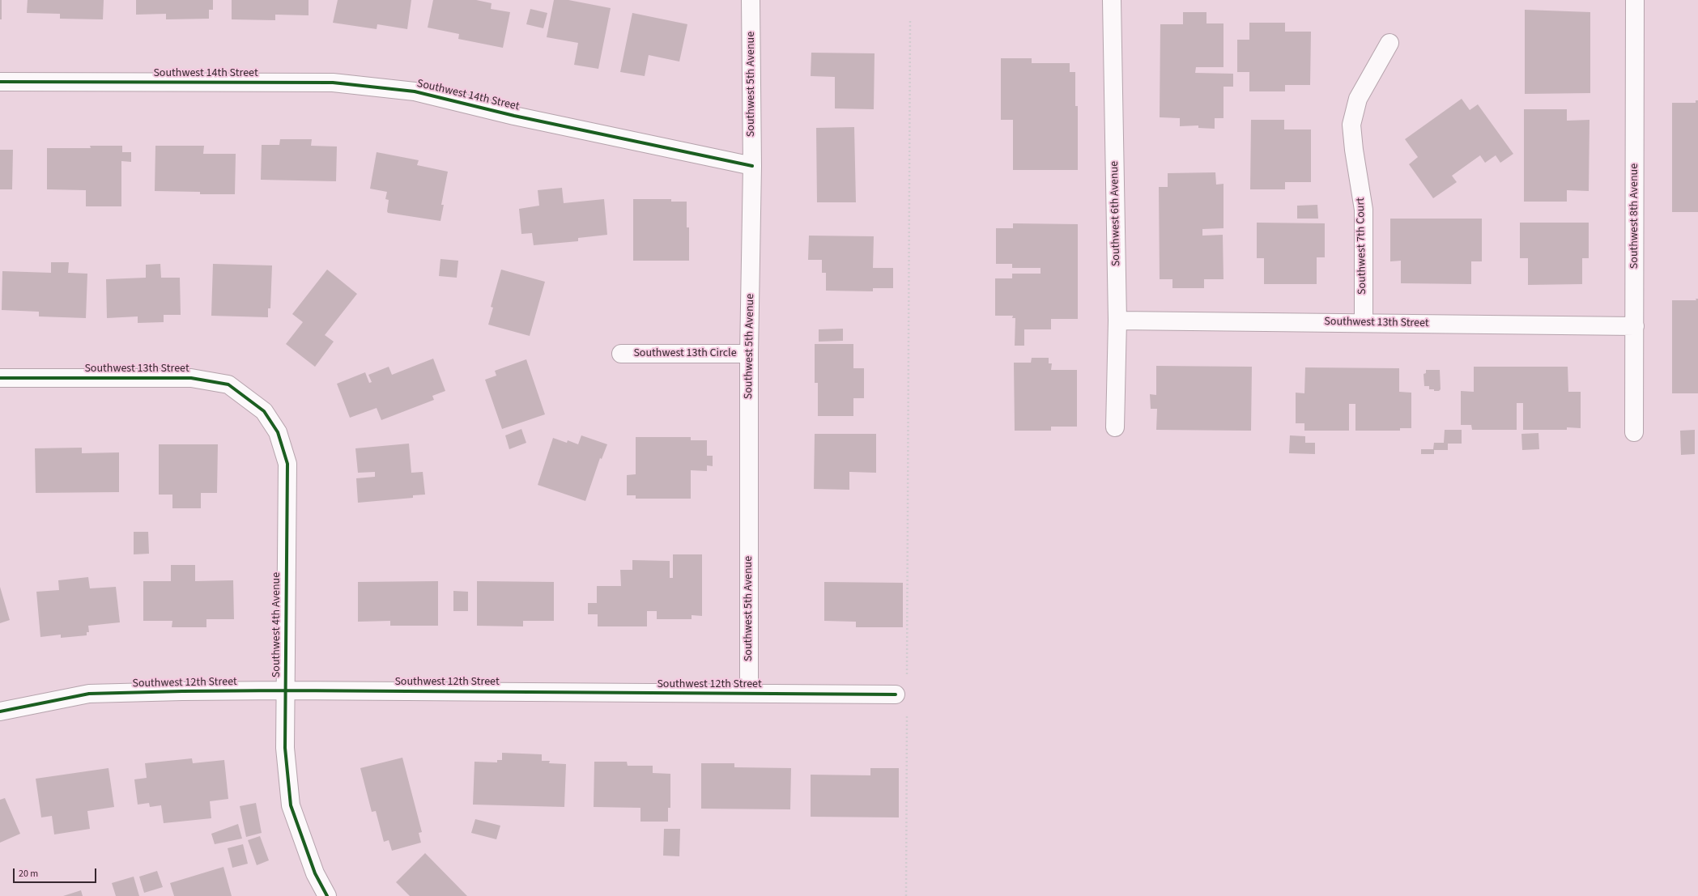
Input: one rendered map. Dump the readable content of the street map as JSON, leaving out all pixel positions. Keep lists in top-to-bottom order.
{
  "streets": {
    "street": [
      "Southwest 14th Street",
      "Southwest 5th Avenue",
      "Southwest 6th Avenue",
      "Southwest 8th Avenue",
      "Southwest 7th Court",
      "Southwest 13th Street",
      "Southwest 13th Circle",
      "Southwest 4th Avenue",
      "Southwest 12th Street"
    ]
  },
  "crossings": [
    ["Southwest 14th Street", "Southwest 5th Avenue"],
    ["Southwest 5th Avenue", "Southwest 13th Circle"],
    ["Southwest 5th Avenue", "Southwest 12th Street"],
    ["Southwest 6th Avenue", "Southwest 13th Street"],
    ["Southwest 8th Avenue", "Southwest 13th Street"],
    ["Southwest 7th Court", "Southwest 13th Street"],
    ["Southwest 13th Street", "Southwest 4th Avenue"],
    ["Southwest 4th Avenue", "Southwest 12th Street"]
  ],
  "scale_bar": "20 m"
}
